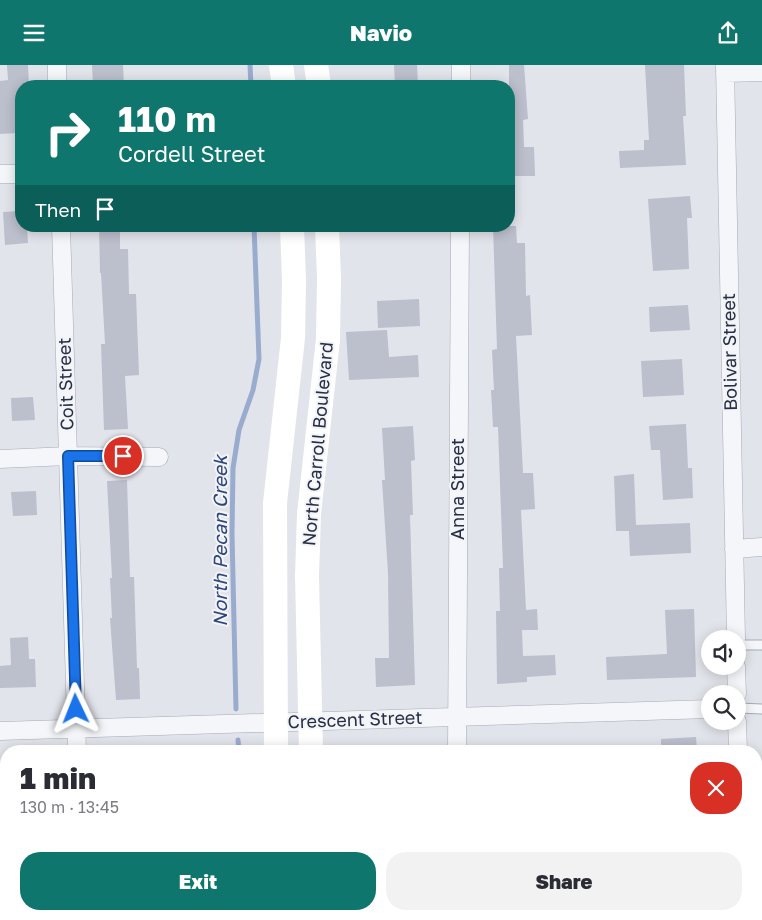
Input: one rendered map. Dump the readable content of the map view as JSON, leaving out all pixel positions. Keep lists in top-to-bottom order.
{
  "streets": {
    "main road": ["North Carroll Boulevard"],
    "street": [
      "Bolivar Street",
      "Coit Street",
      "Anna Street",
      "Crescent Street"
    ]
  },
  "crossings": [
    ["Coit Street", "Crescent Street"],
    ["North Carroll Boulevard", "Crescent Street"],
    ["Anna Street", "Crescent Street"]
  ],
  "water": ["North Pecan Creek"],
  "page": {
    "header": "Navio",
    "turn": ["110 m", "Cordell Street"],
    "then": "Then",
    "heading": ["1 min", "130 m · 13:45"],
    "buttons": ["Exit", "Share"]
  }
}
